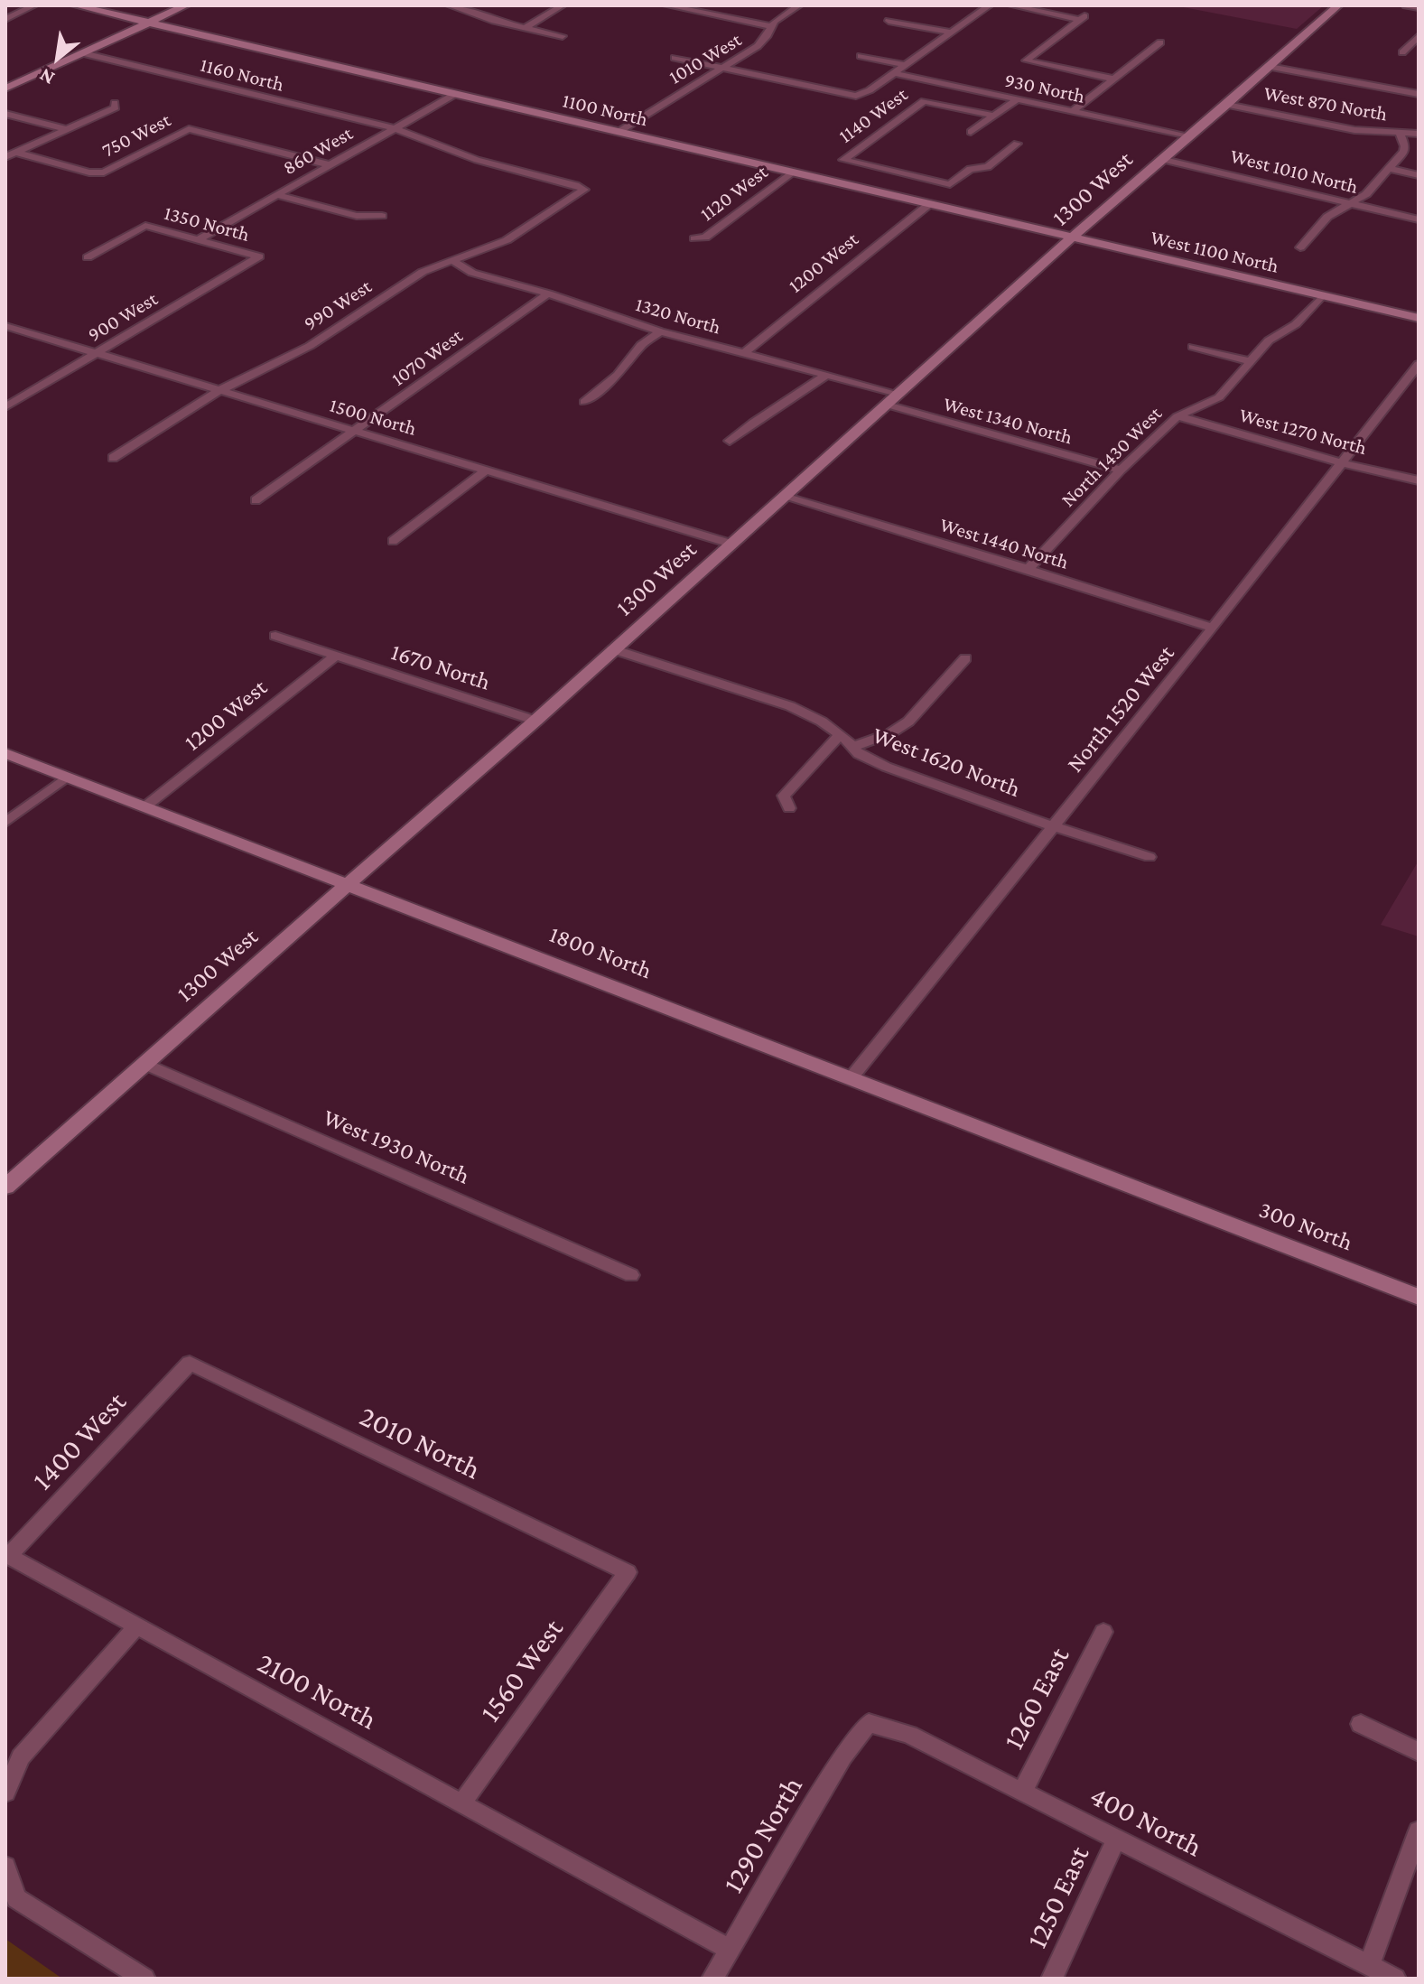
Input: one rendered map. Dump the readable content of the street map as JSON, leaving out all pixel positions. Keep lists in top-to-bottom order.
{
  "streets": {
    "street": [
      "1010 West",
      "1160 North",
      "930 North",
      "West 870 North",
      "1100 North",
      "1140 West",
      "750 West",
      "860 West",
      "West 1010 North",
      "1300 West",
      "1120 West",
      "1350 North",
      "West 1100 North",
      "1200 West",
      "990 West",
      "1320 North",
      "900 West",
      "1070 West",
      "1500 North",
      "West 1340 North",
      "West 1270 North",
      "North 1430 West",
      "West 1440 North",
      "1670 North",
      "North 1520 West",
      "West 1620 North",
      "1800 North",
      "West 1930 North",
      "300 North",
      "1400 West",
      "2010 North",
      "1560 West",
      "2100 North",
      "1260 East",
      "400 North",
      "1290 North",
      "1250 East"
    ]
  },
  "crossings": [
    ["1010 West", "1100 North"],
    ["1160 North", "860 West"],
    ["1160 North", "990 West"],
    ["930 North", "1300 West"],
    ["West 870 North", "1300 West"],
    ["1100 North", "860 West"],
    ["1100 North", "1120 West"],
    ["1100 North", "West 1100 North"],
    ["1100 North", "1200 West"],
    ["750 West", "860 West"],
    ["860 West", "1350 North"],
    ["West 1010 North", "1300 West"],
    ["1300 West", "West 1100 North"],
    ["1300 West", "1320 North"],
    ["1300 West", "1500 North"],
    ["1300 West", "West 1340 North"],
    ["1300 West", "West 1440 North"],
    ["1300 West", "1670 North"],
    ["1300 West", "West 1620 North"],
    ["1300 West", "1800 North"],
    ["1300 West", "West 1930 North"],
    ["1350 North", "900 West"],
    ["West 1100 North", "North 1430 West"],
    ["1200 West", "1320 North"],
    ["1200 West", "1670 North"],
    ["1200 West", "1800 North"],
    ["990 West", "1320 North"],
    ["990 West", "1500 North"],
    ["1320 North", "1070 West"],
    ["1320 North", "West 1340 North"],
    ["900 West", "1500 North"],
    ["1070 West", "1500 North"],
    ["West 1340 North", "North 1430 West"],
    ["West 1270 North", "North 1430 West"],
    ["West 1270 North", "North 1520 West"],
    ["North 1430 West", "West 1440 North"],
    ["West 1440 North", "North 1520 West"],
    ["North 1520 West", "West 1620 North"],
    ["North 1520 West", "1800 North"],
    ["1800 North", "300 North"],
    ["1400 West", "2010 North"],
    ["1400 West", "2100 North"],
    ["2010 North", "1560 West"],
    ["1560 West", "2100 North"],
    ["2100 North", "1290 North"],
    ["1260 East", "400 North"],
    ["400 North", "1290 North"],
    ["400 North", "1250 East"]
  ],
  "north": "bottom left"
}
